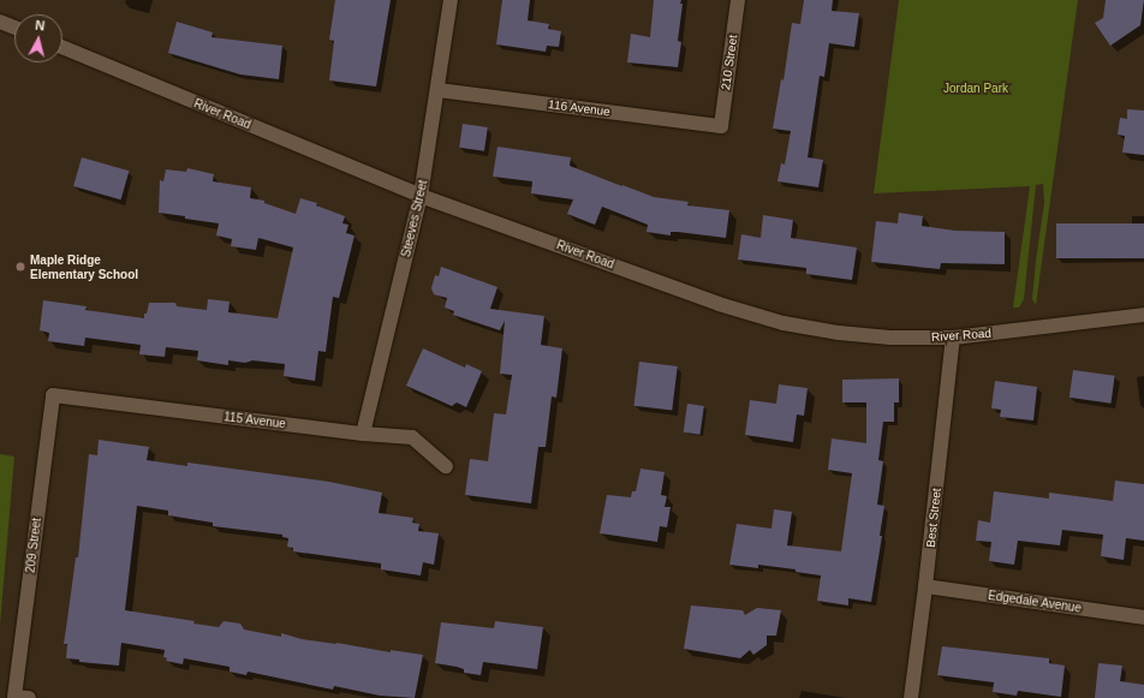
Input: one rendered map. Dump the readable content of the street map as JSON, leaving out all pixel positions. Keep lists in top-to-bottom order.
{
  "streets": {
    "street": [
      "210 Street",
      "116 Avenue",
      "River Road",
      "Steeves Street",
      "115 Avenue",
      "Best Street",
      "209 Street",
      "Edgedale Avenue"
    ]
  },
  "crossings": [
    ["210 Street", "116 Avenue"],
    ["116 Avenue", "Steeves Street"],
    ["River Road", "Steeves Street"],
    ["River Road", "Best Street"],
    ["Steeves Street", "115 Avenue"],
    ["115 Avenue", "209 Street"],
    ["Best Street", "Edgedale Avenue"]
  ],
  "parks": ["Jordan Park"],
  "places": ["Maple Ridge Elementary School"],
  "north": "top"
}
